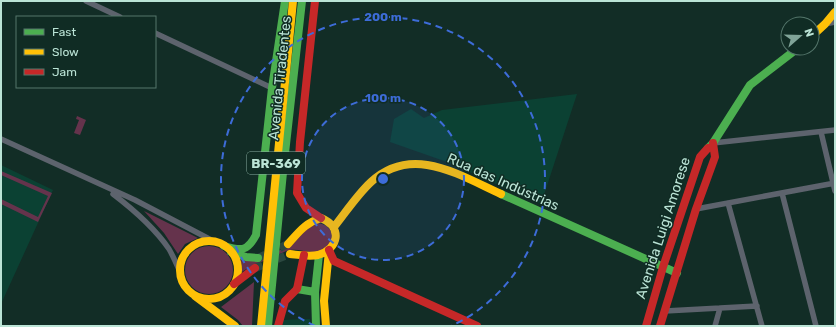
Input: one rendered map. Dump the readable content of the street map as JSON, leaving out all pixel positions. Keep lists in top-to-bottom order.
{
  "streets": {
    "main road": [
      "Avenida Tiradentes",
      "BR-369",
      "Rua das Indústrias",
      "Avenida Luigi Amorese"
    ]
  },
  "crossings": [
    ["Rua das Indústrias", "Avenida Luigi Amorese"]
  ],
  "legend": ["Fast", "Slow", "Jam"],
  "north": "right",
  "rings": ["200 m", "100 m"]
}
